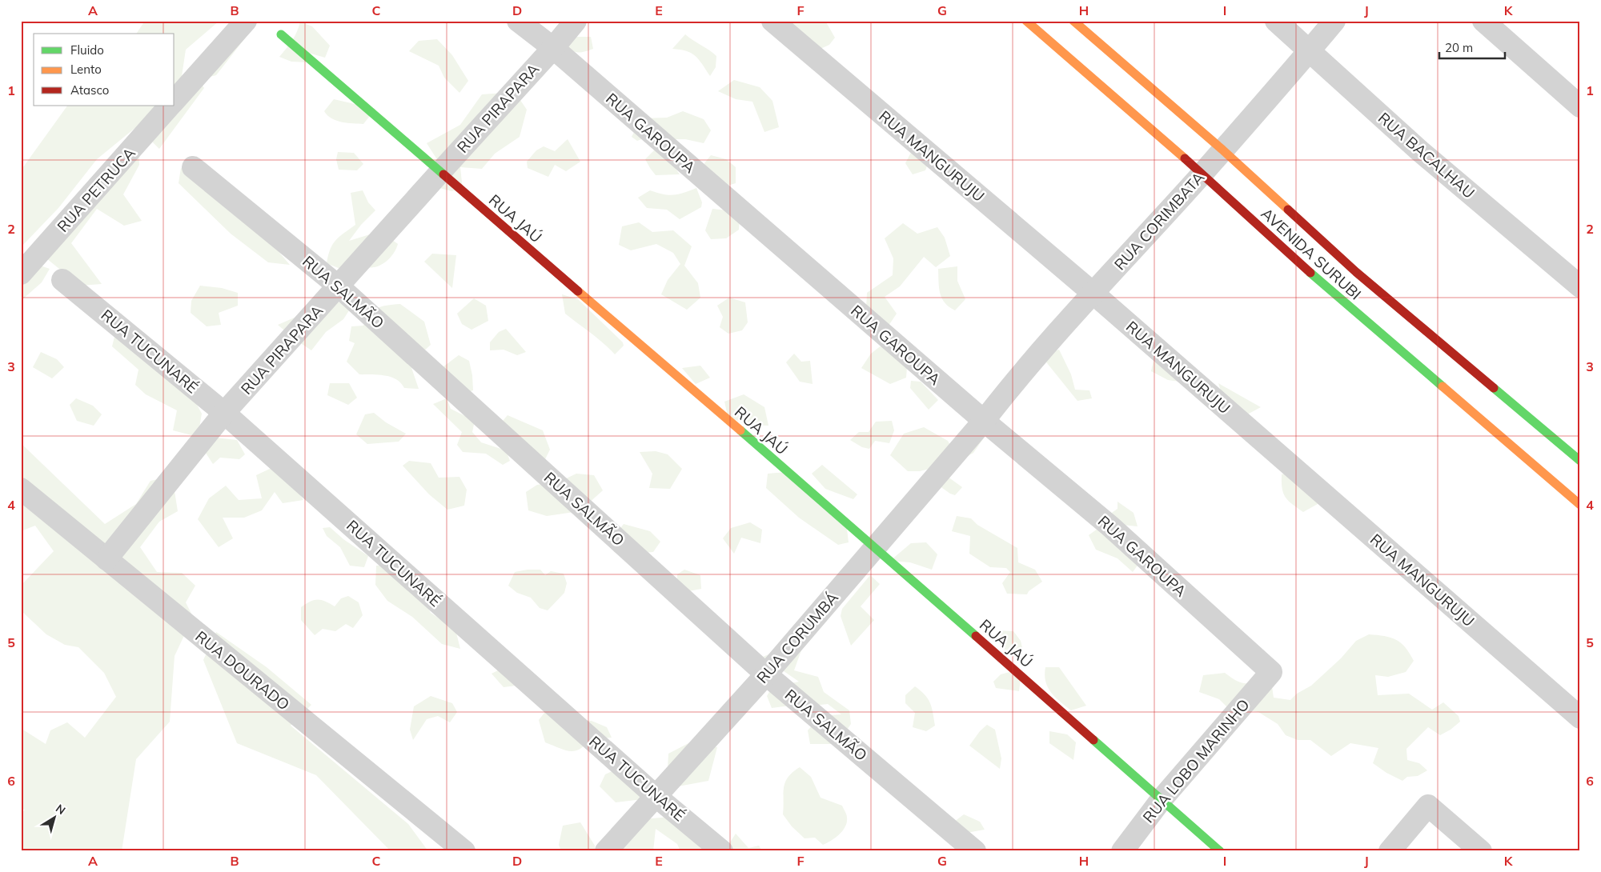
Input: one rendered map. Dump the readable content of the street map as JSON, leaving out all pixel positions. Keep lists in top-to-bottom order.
{
  "streets": {
    "street": [
      "RUA PIRAPARA",
      "RUA GAROUPA",
      "RUA BACALHAU",
      "RUA MANGURUJU",
      "RUA PETRUCA",
      "RUA JAÚ",
      "RUA CORIMBATA",
      "AVENIDA SURUBI",
      "RUA SALMÃO",
      "RUA TUCUNARÉ",
      "RUA CORUMBÁ",
      "RUA DOURADO",
      "RUA LOBO MARINHO"
    ]
  },
  "crossings": [
    ["RUA PIRAPARA", "RUA GAROUPA"],
    ["RUA PIRAPARA", "RUA JAÚ"],
    ["RUA PIRAPARA", "RUA SALMÃO"],
    ["RUA PIRAPARA", "RUA TUCUNARÉ"],
    ["RUA PIRAPARA", "RUA DOURADO"],
    ["RUA GAROUPA", "RUA CORIMBATA"],
    ["RUA GAROUPA", "RUA CORUMBÁ"],
    ["RUA GAROUPA", "RUA LOBO MARINHO"],
    ["RUA BACALHAU", "RUA CORIMBATA"],
    ["RUA MANGURUJU", "RUA CORIMBATA"],
    ["RUA JAÚ", "RUA CORUMBÁ"],
    ["RUA JAÚ", "RUA LOBO MARINHO"],
    ["RUA CORIMBATA", "AVENIDA SURUBI"],
    ["RUA CORIMBATA", "RUA CORUMBÁ"],
    ["RUA SALMÃO", "RUA CORUMBÁ"],
    ["RUA TUCUNARÉ", "RUA CORUMBÁ"]
  ],
  "legend": ["Fluido", "Lento", "Atasco"],
  "scale_bar": "20 m",
  "north": "top right",
  "grid": {
    "columns": [
      "A",
      "B",
      "C",
      "D",
      "E",
      "F",
      "G",
      "H",
      "I",
      "J",
      "K"
    ],
    "rows": [
      "1",
      "2",
      "3",
      "4",
      "5",
      "6"
    ]
  }
}
